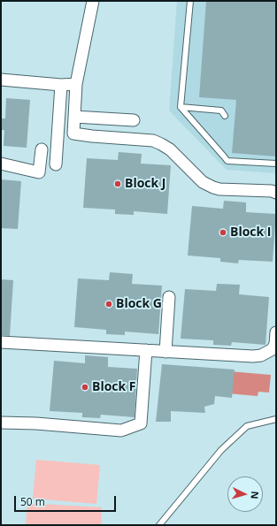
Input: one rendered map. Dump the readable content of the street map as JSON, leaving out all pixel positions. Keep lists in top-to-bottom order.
{
  "places": [
    "Block J",
    "Block I",
    "Block G",
    "Block F"
  ],
  "scale_bar": "50 m",
  "north": "right"
}
